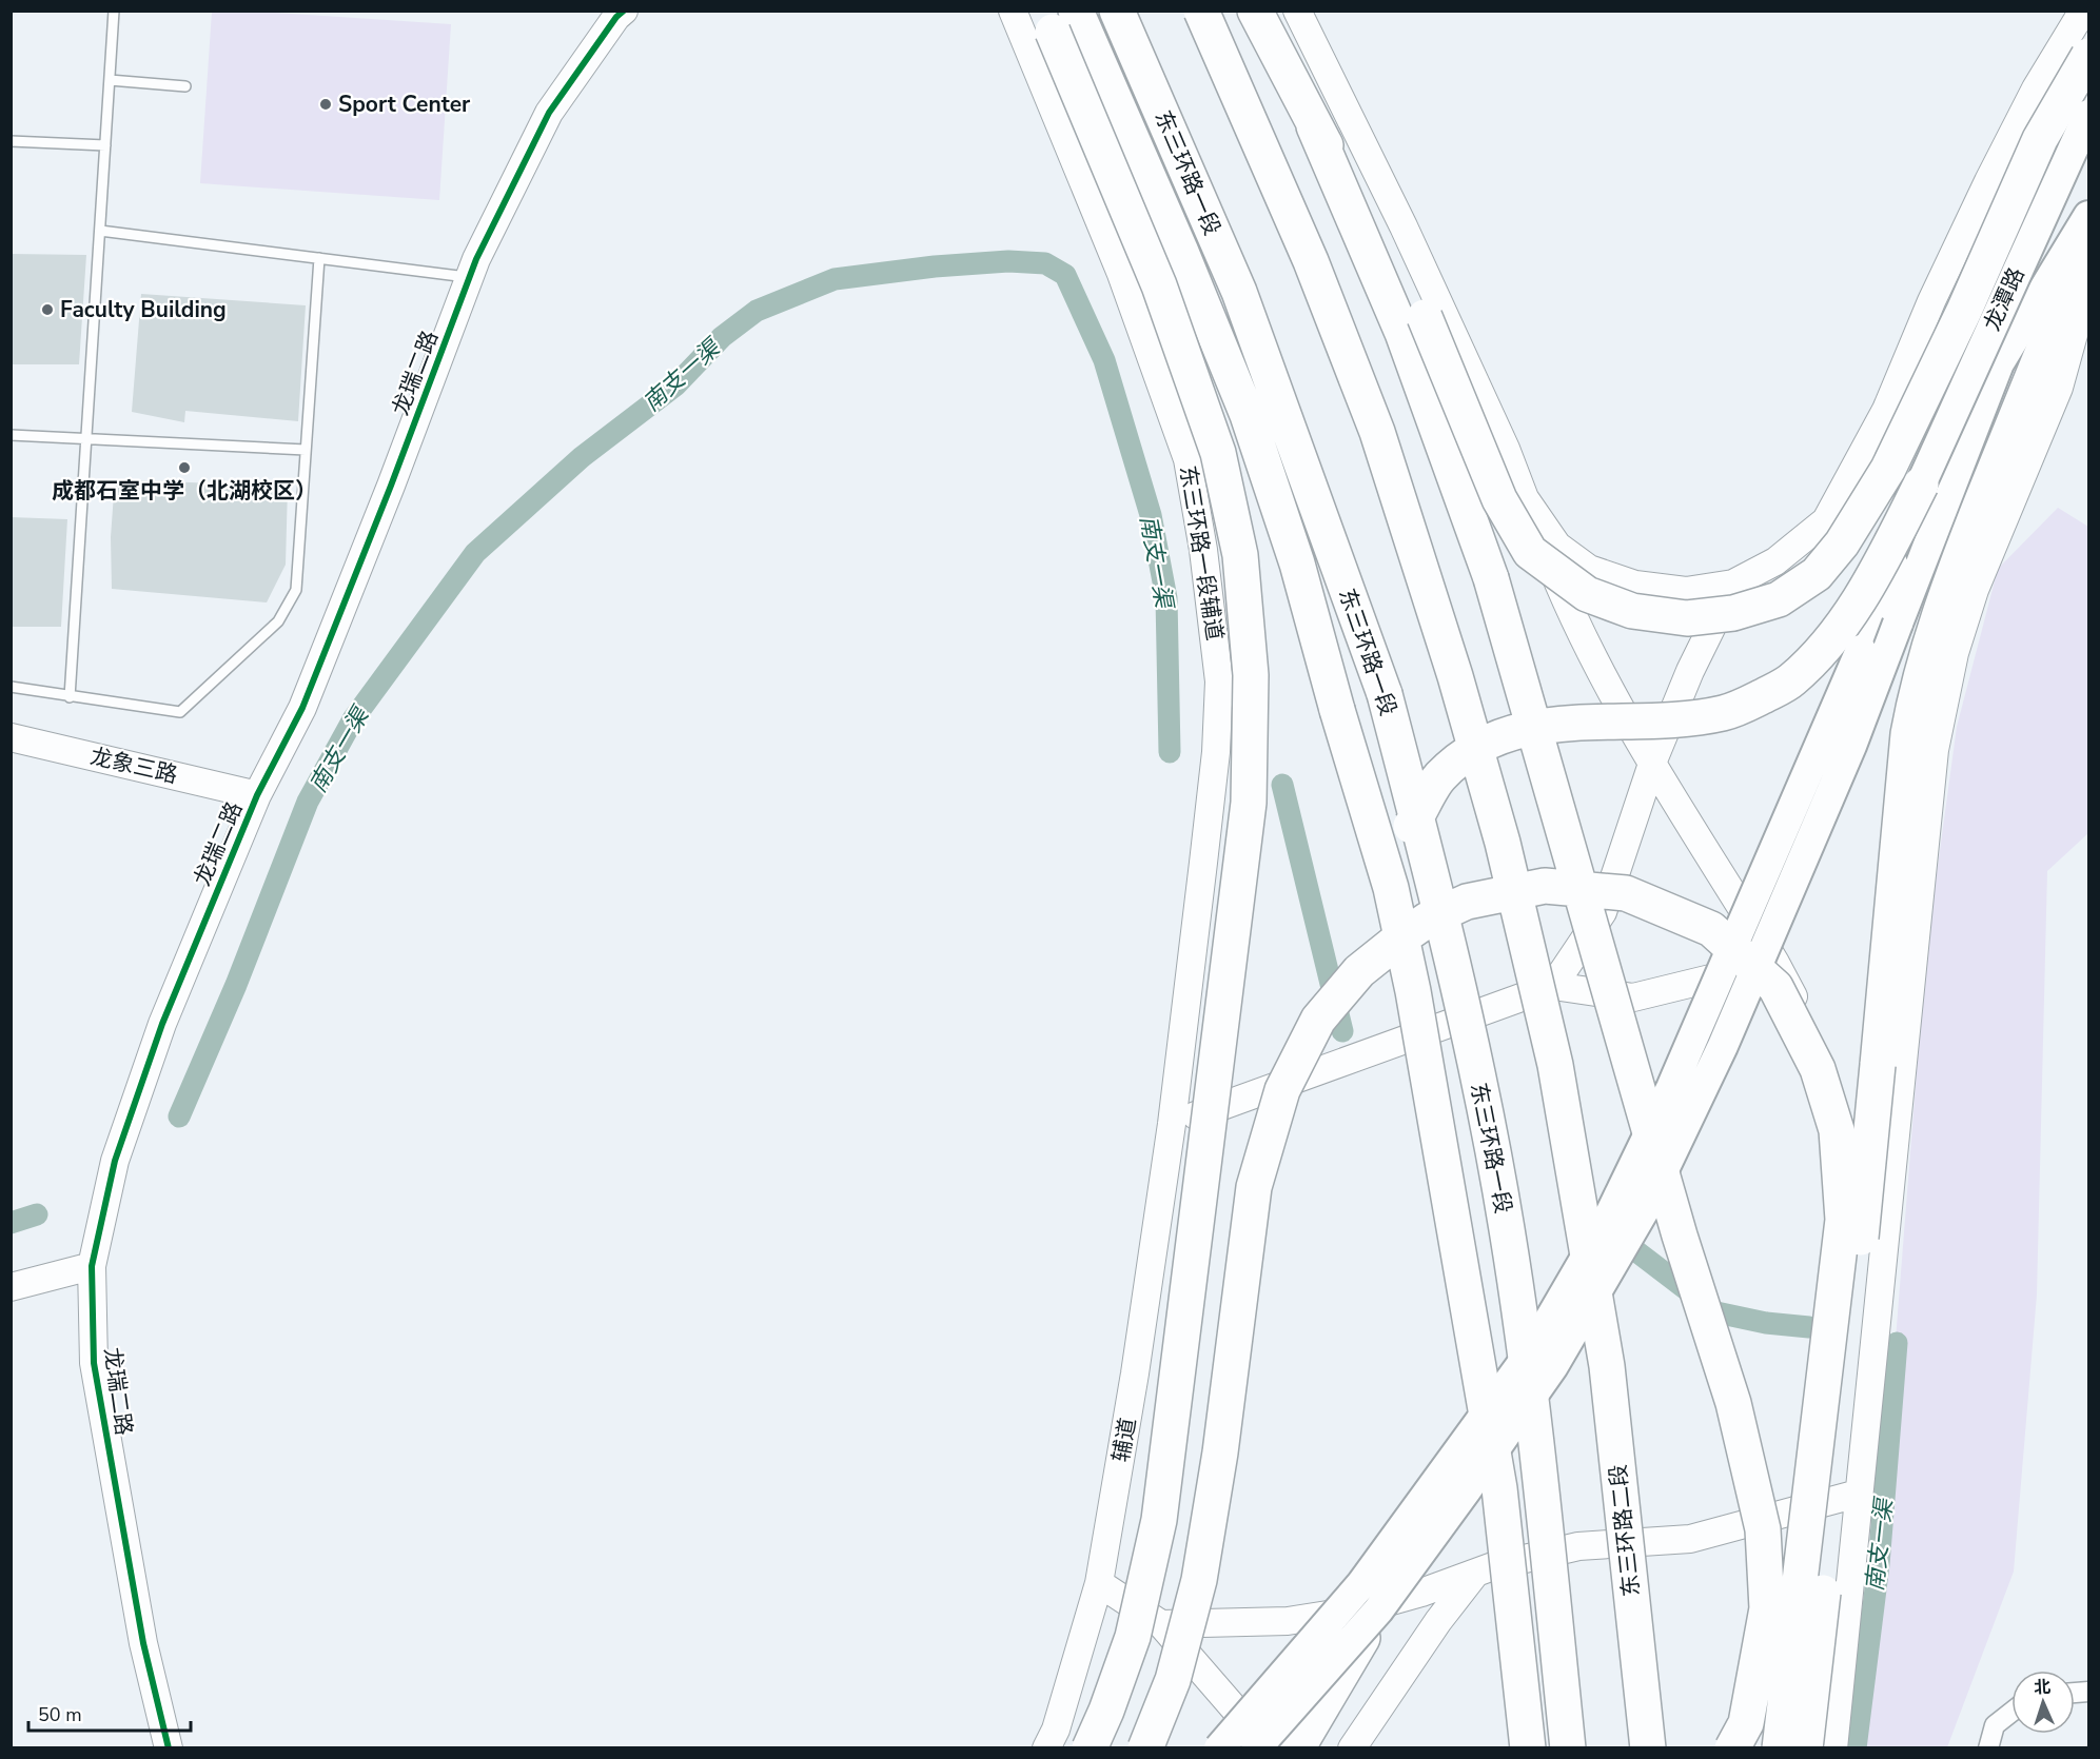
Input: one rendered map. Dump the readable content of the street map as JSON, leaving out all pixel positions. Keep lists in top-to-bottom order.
{
  "streets": {
    "highway": ["东三环路一段", "东三环路二段"],
    "main road": [
      "龙潭路",
      "龙瑞二路",
      "东三环路一段辅道",
      "龙象三路",
      "辅道"
    ]
  },
  "crossings": [
    ["龙瑞二路", "龙象三路"],
    ["东三环路一段辅道", "辅道"]
  ],
  "water": ["南支一渠"],
  "places": ["Sport Center", "Faculty Building", "成都石室中学（北湖校区）"],
  "scale_bar": "50 m",
  "north": "top"
}
